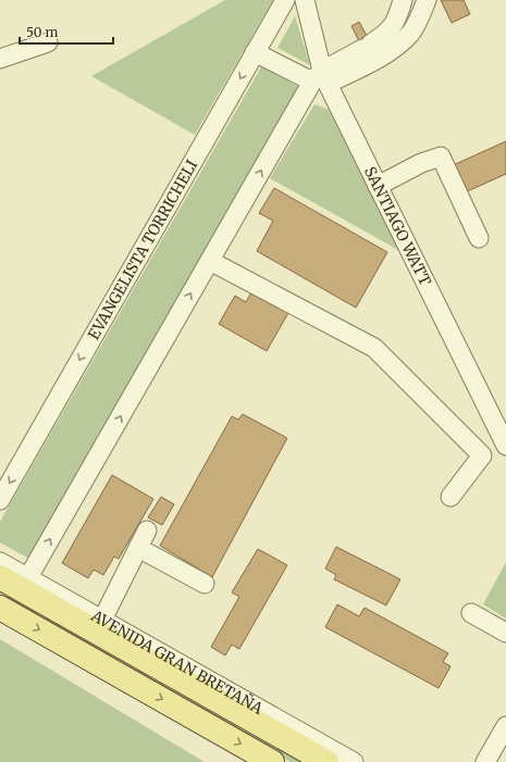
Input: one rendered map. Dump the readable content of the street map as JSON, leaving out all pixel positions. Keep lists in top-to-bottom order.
{
  "streets": {
    "main road": ["AVENIDA GRAN BRETAÑA"],
    "street": ["SANTIAGO WATT", "EVANGELISTA TORRICHELI"]
  },
  "scale_bar": "50 m"
}
